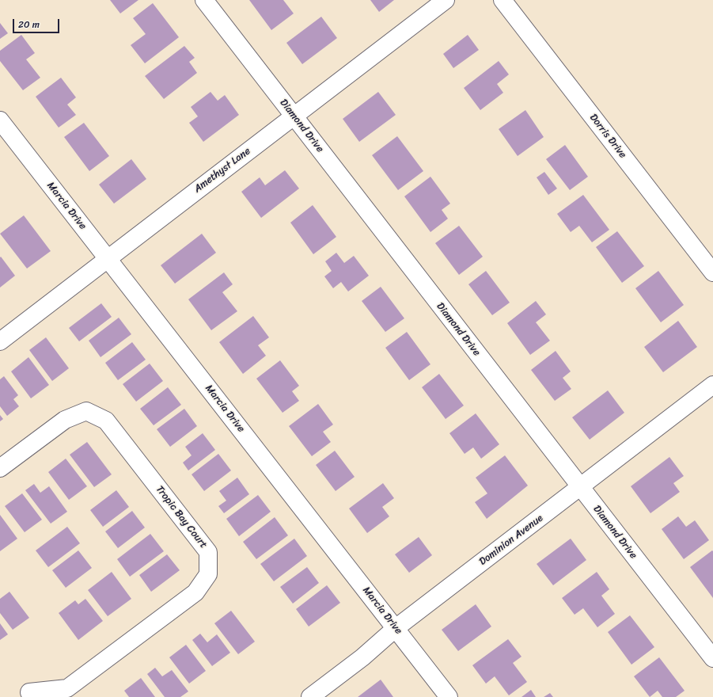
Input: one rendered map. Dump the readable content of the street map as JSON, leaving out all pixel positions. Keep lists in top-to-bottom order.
{
  "streets": {
    "street": [
      "Diamond Drive",
      "Dorris Drive",
      "Amethyst Lane",
      "Marcia Drive",
      "Tropic Bay Court",
      "Dominion Avenue"
    ]
  },
  "crossings": [
    ["Diamond Drive", "Amethyst Lane"],
    ["Diamond Drive", "Dominion Avenue"],
    ["Amethyst Lane", "Marcia Drive"],
    ["Marcia Drive", "Dominion Avenue"]
  ],
  "scale_bar": "20 m"
}
